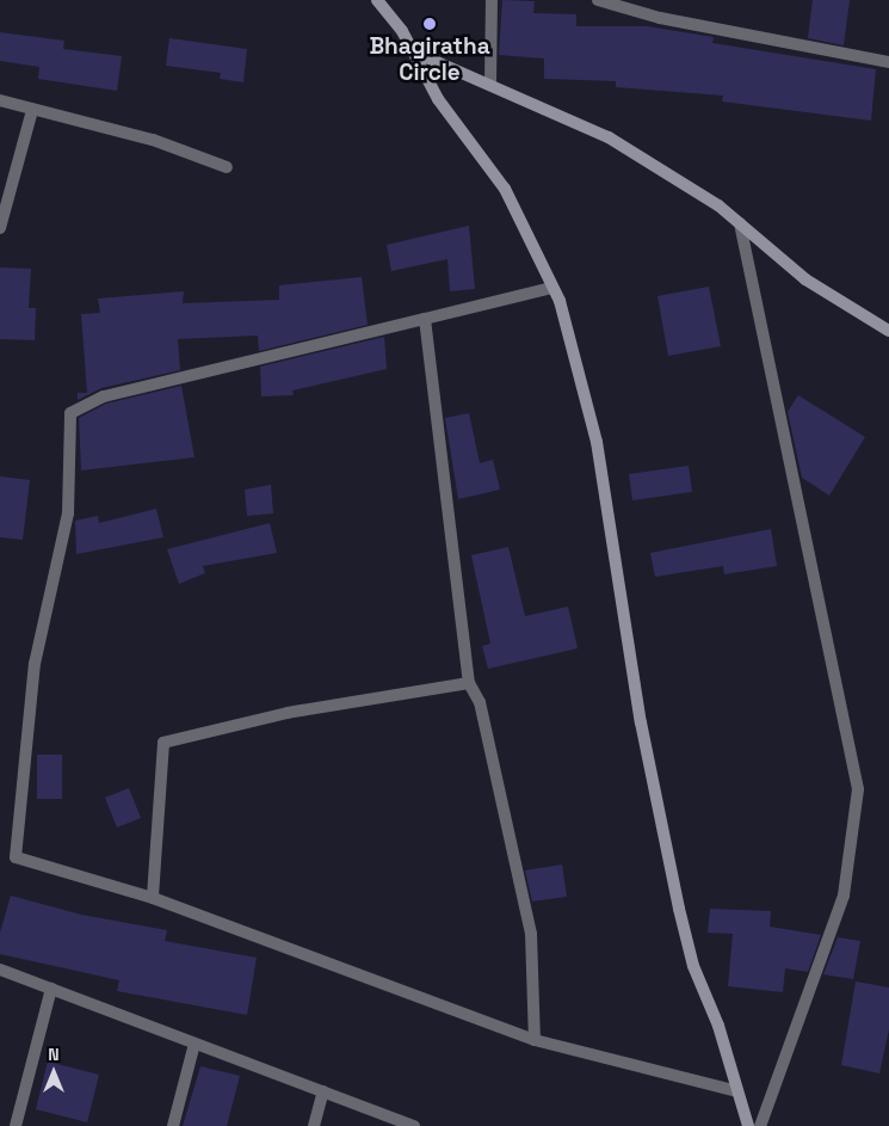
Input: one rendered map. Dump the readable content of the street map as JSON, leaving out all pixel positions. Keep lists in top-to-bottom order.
{
  "places": ["Bhagiratha Circle"],
  "north": "top"
}
